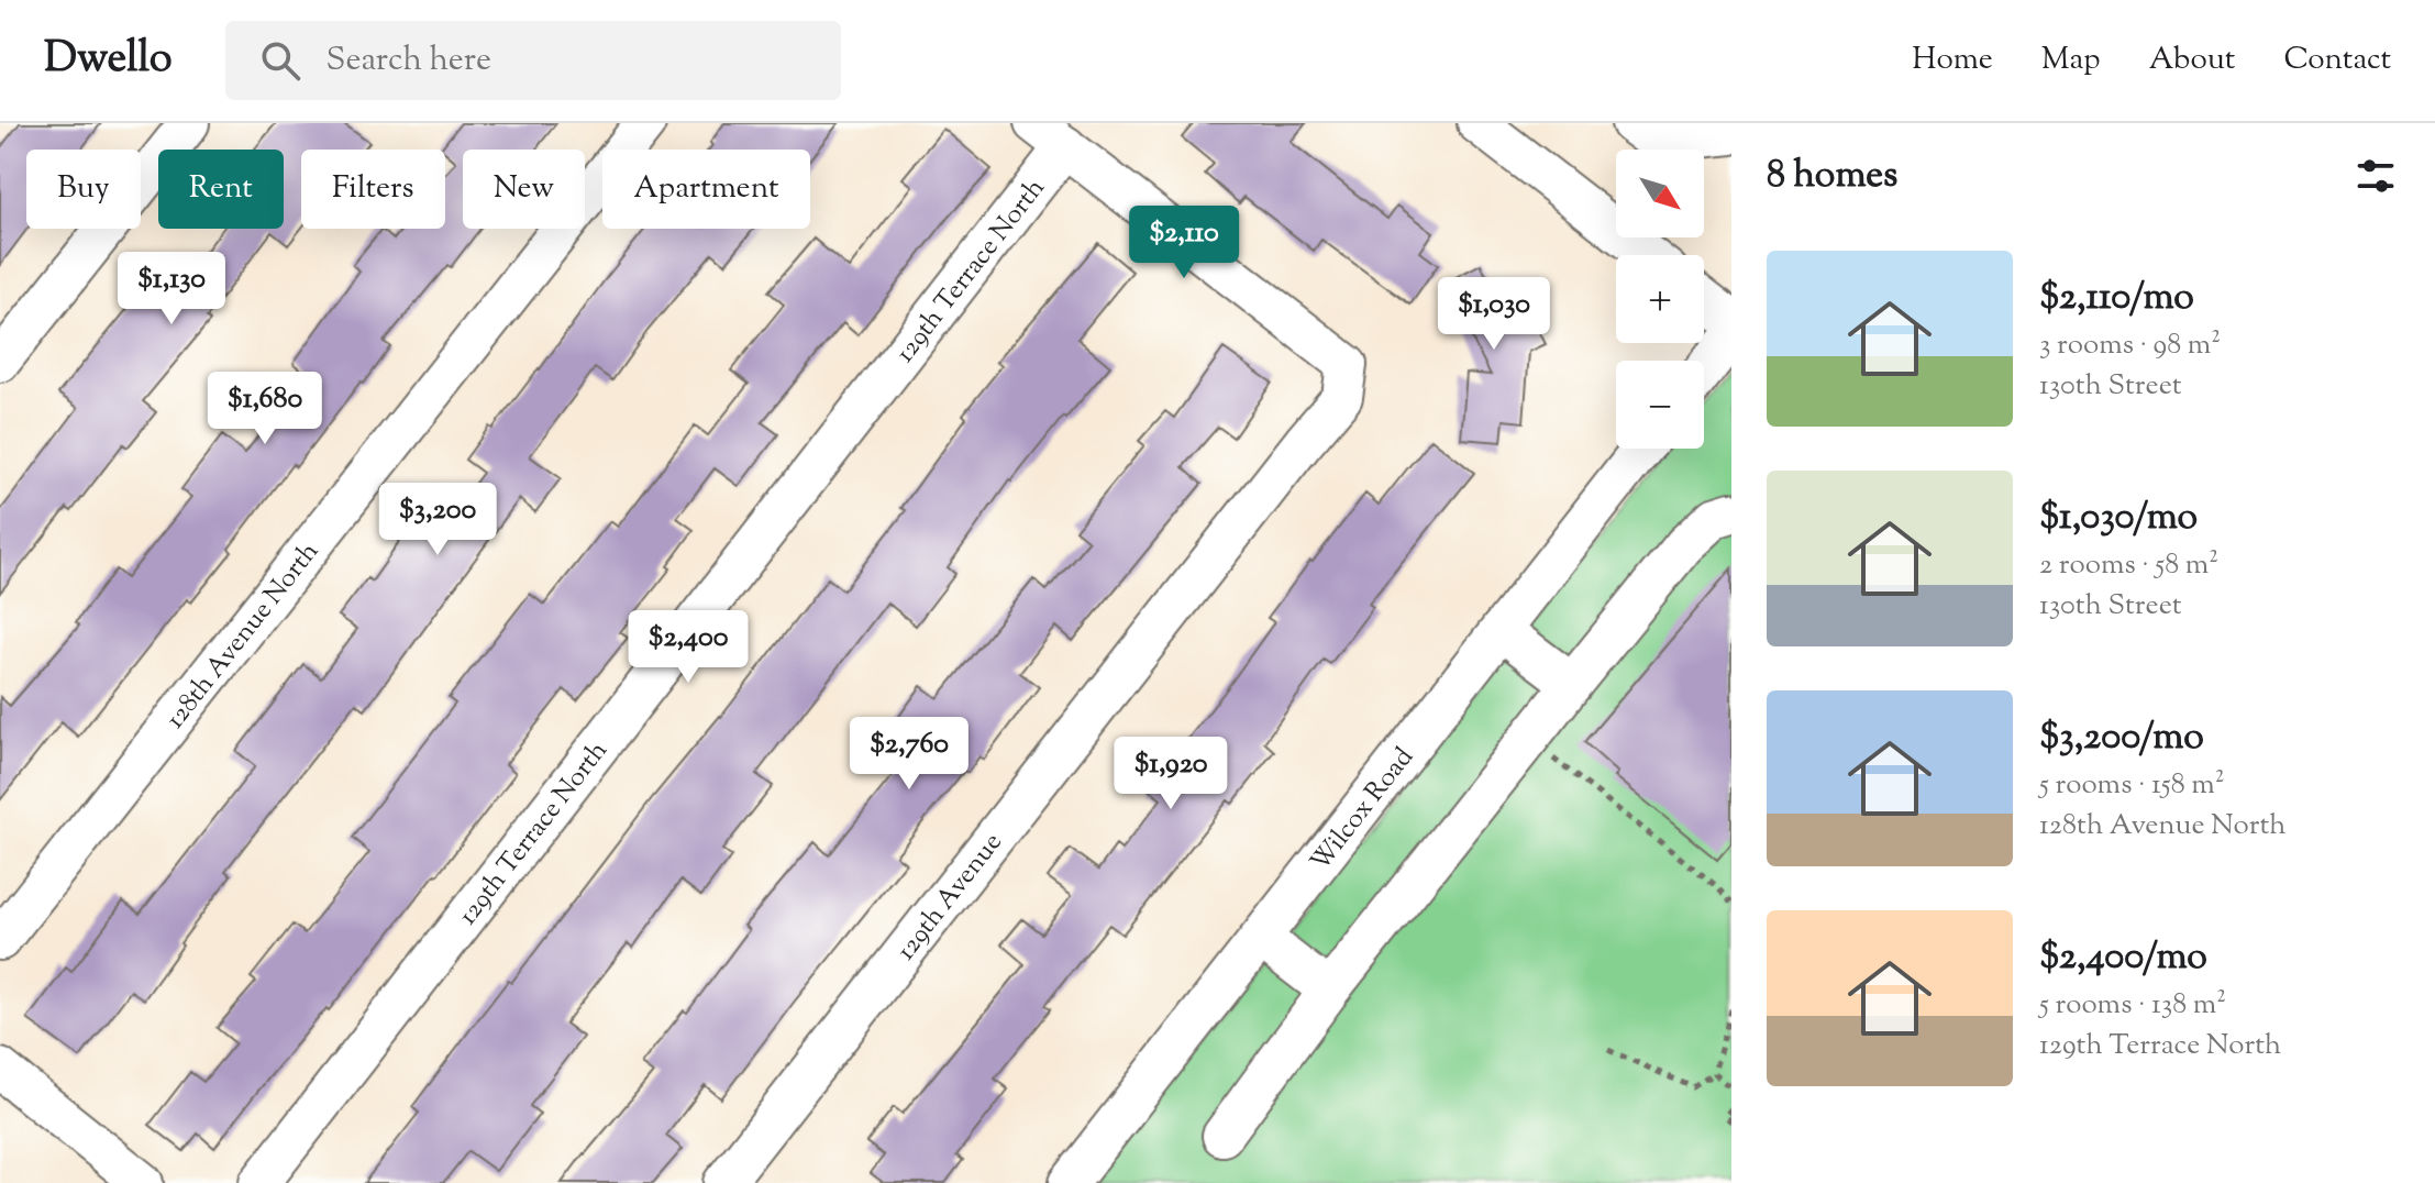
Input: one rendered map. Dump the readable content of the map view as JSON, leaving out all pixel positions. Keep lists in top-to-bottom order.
{
  "streets": {
    "street": [
      "129th Terrace North",
      "128th Avenue North",
      "Wilcox Road",
      "129th Avenue"
    ]
  },
  "crossings": [
    ["129th Terrace North", "129th Avenue"]
  ],
  "north": "bottom right",
  "page": {
    "header": "Dwello",
    "search": "Search here",
    "nav": [
      "Home",
      "Map",
      "About",
      "Contact"
    ],
    "heading": "8 homes",
    "map_buttons": ["+", "−"],
    "chip": [
      "Buy",
      "Rent",
      "Filters",
      "New",
      "Apartment"
    ],
    "price": [
      "$2,110",
      "$1,130",
      "$1,030",
      "$1,680",
      "$3,200",
      "$2,400",
      "$2,760",
      "$1,920"
    ],
    "list": [
      {
        "name": "$2,110/mo",
        "note": "3 rooms · 98 m² · 130th Street"
      },
      {
        "name": "$1,030/mo",
        "note": "2 rooms · 58 m² · 130th Street"
      },
      {
        "name": "$3,200/mo",
        "note": "5 rooms · 158 m² · 128th Avenue North"
      },
      {
        "name": "$2,400/mo",
        "note": "5 rooms · 138 m² · 129th Terrace North"
      }
    ]
  }
}
